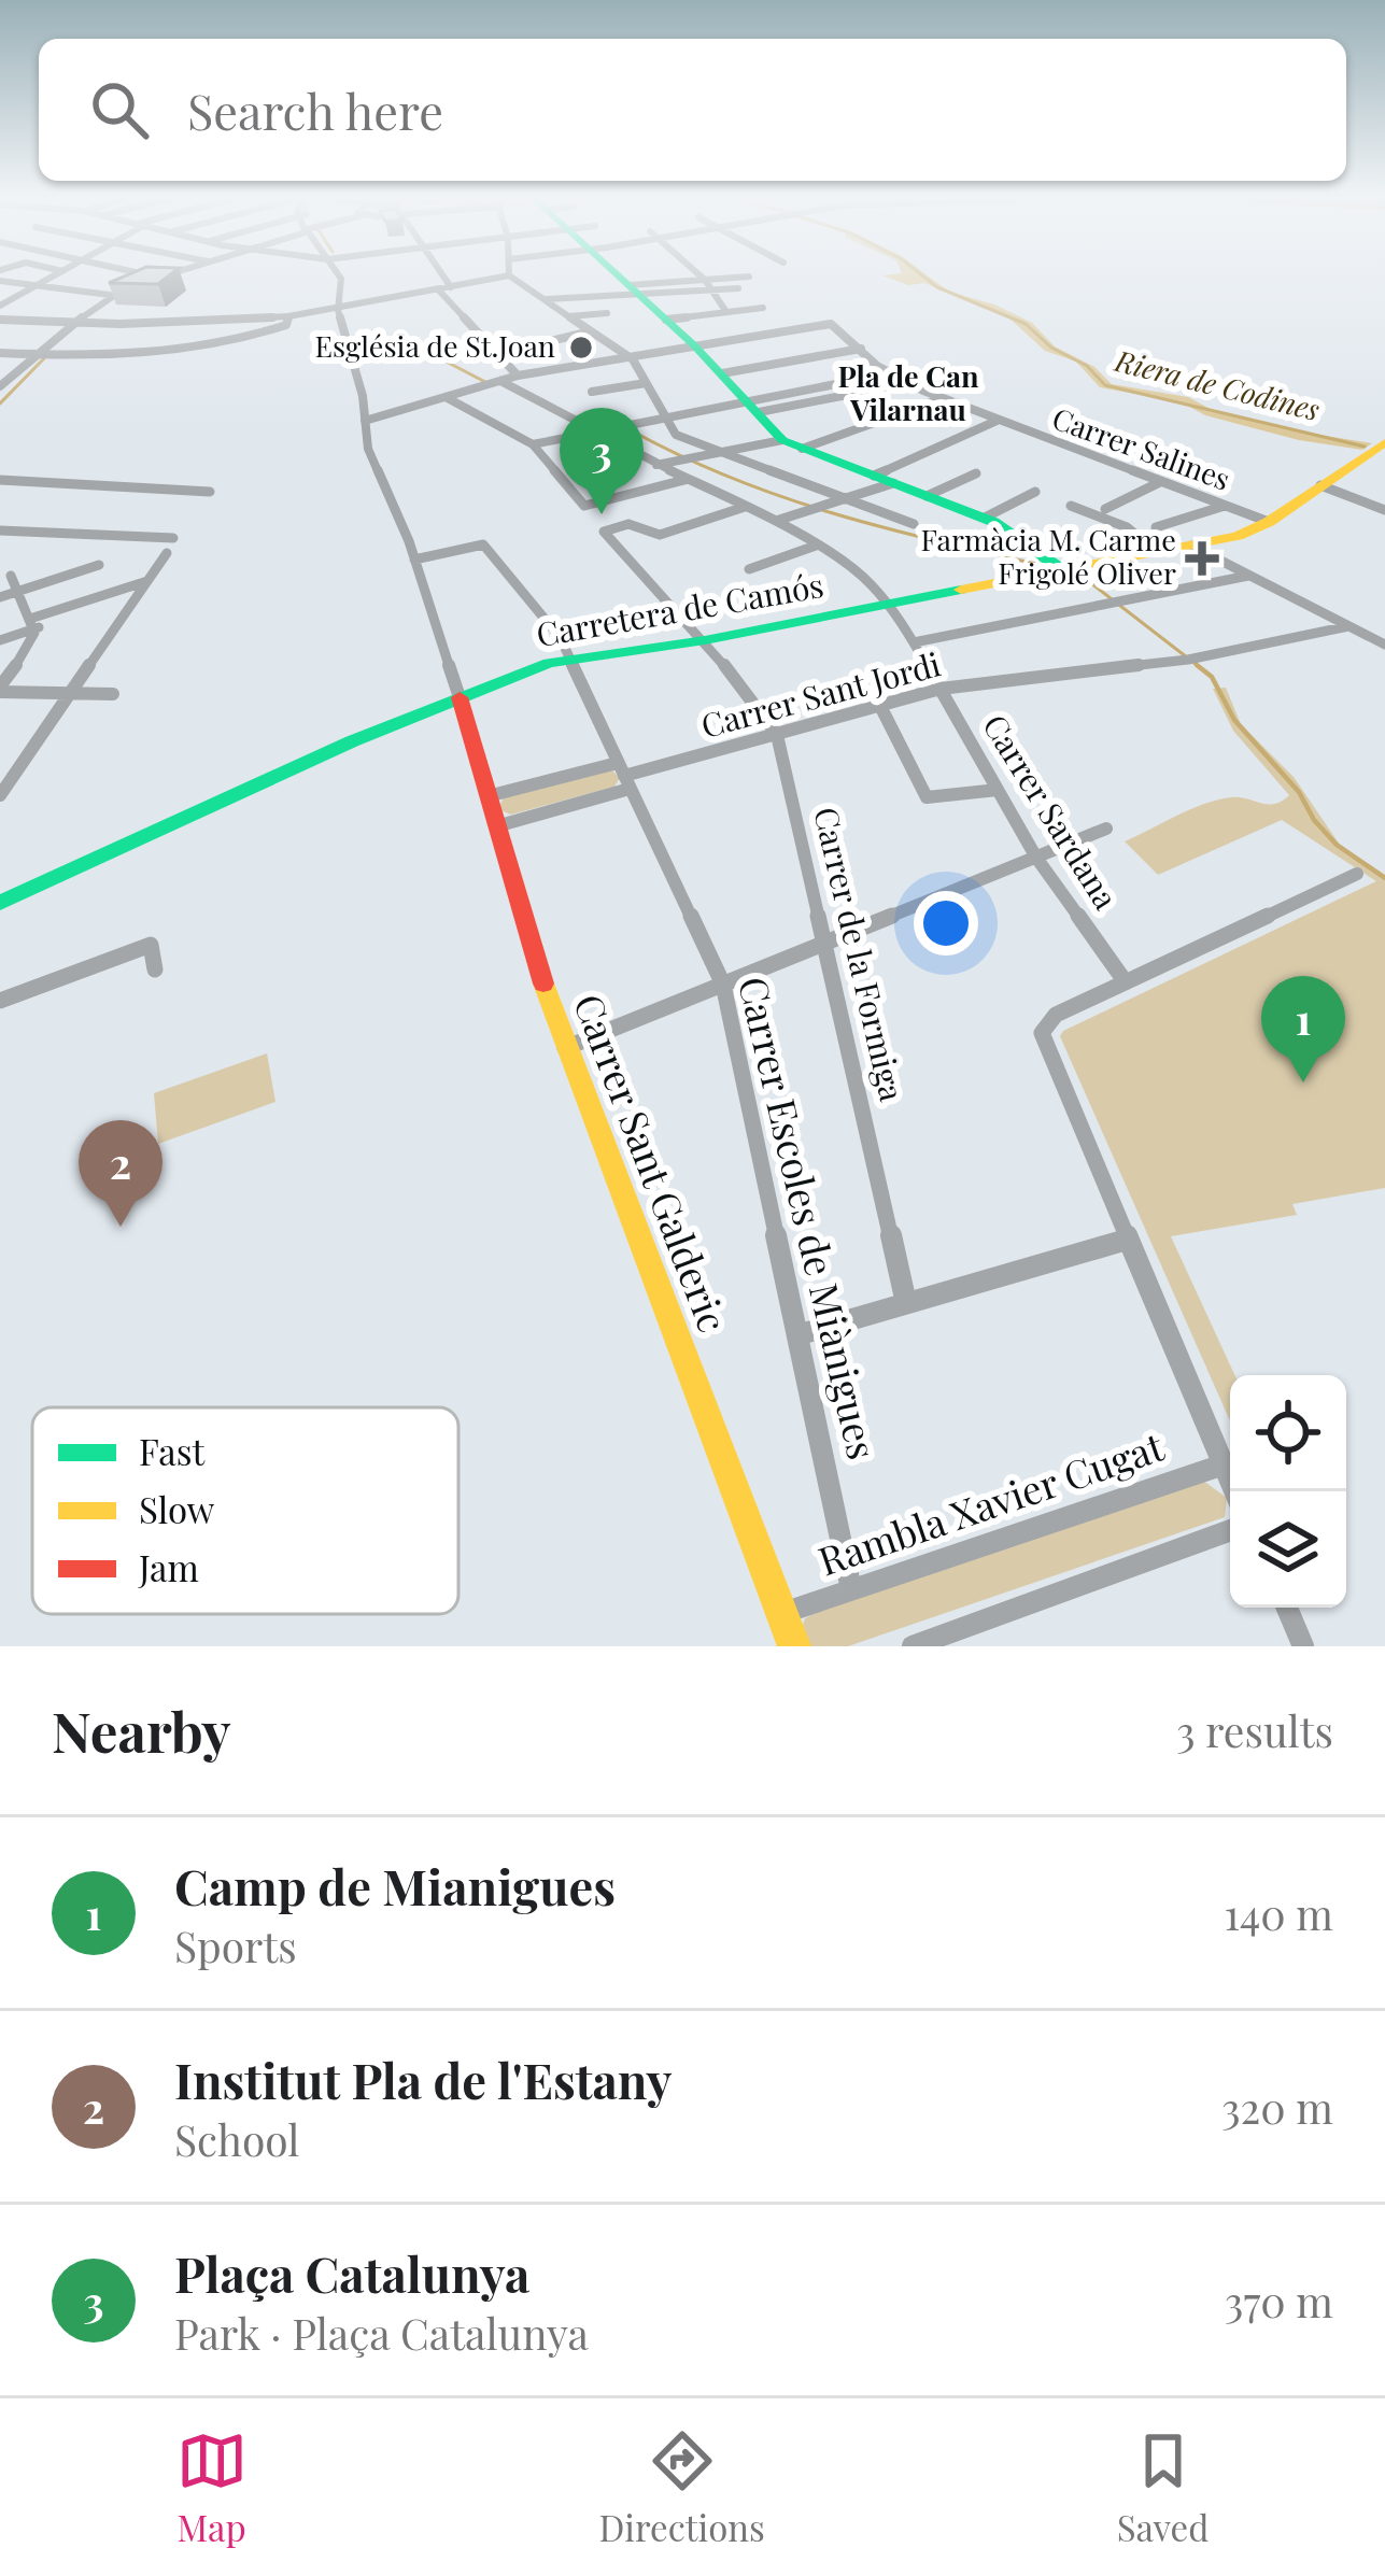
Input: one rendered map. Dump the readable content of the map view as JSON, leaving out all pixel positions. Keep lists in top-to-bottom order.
{
  "streets": {
    "street": [
      "Carrer Salines",
      "Carretera de Camós",
      "Carrer Sant Jordi",
      "Carrer Sardana",
      "Carrer de la Formiga",
      "Carrer Sant Galderic",
      "Carrer Escoles de Miànigues",
      "Rambla Xavier Cugat"
    ]
  },
  "crossings": [
    ["Carrer Salines", "Carretera de Camós"],
    ["Carretera de Camós", "Carrer Sardana"],
    ["Carretera de Camós", "Carrer de la Formiga"],
    ["Carretera de Camós", "Carrer Sant Galderic"],
    ["Carretera de Camós", "Carrer Escoles de Miànigues"],
    ["Carrer Sant Jordi", "Carrer Sardana"],
    ["Carrer Sant Jordi", "Carrer de la Formiga"],
    ["Carrer Sant Jordi", "Carrer Escoles de Miànigues"],
    ["Carrer Sant Galderic", "Rambla Xavier Cugat"],
    ["Carrer Escoles de Miànigues", "Rambla Xavier Cugat"]
  ],
  "districts": ["Pla de Can Vilarnau"],
  "water": ["Riera de Codines"],
  "places": {
    "other": ["Església de St.Joan"],
    "health": ["Farmàcia M. Carme Frigolé Oliver"]
  },
  "legend": ["Fast", "Slow", "Jam"],
  "page": {
    "search": "Search here",
    "pins": ["3", "1", "2"],
    "heading": ["Nearby", "3 results"],
    "list": [
      {
        "mark": "1",
        "name": "Camp de Mianigues",
        "note": "Sports",
        "value": "140 m"
      },
      {
        "mark": "2",
        "name": "Institut Pla de l'Estany",
        "note": "School",
        "value": "320 m"
      },
      {
        "mark": "3",
        "name": "Plaça Catalunya",
        "note": "Park · Plaça Catalunya",
        "value": "370 m"
      }
    ],
    "nav": ["Map", "Directions", "Saved"]
  }
}
